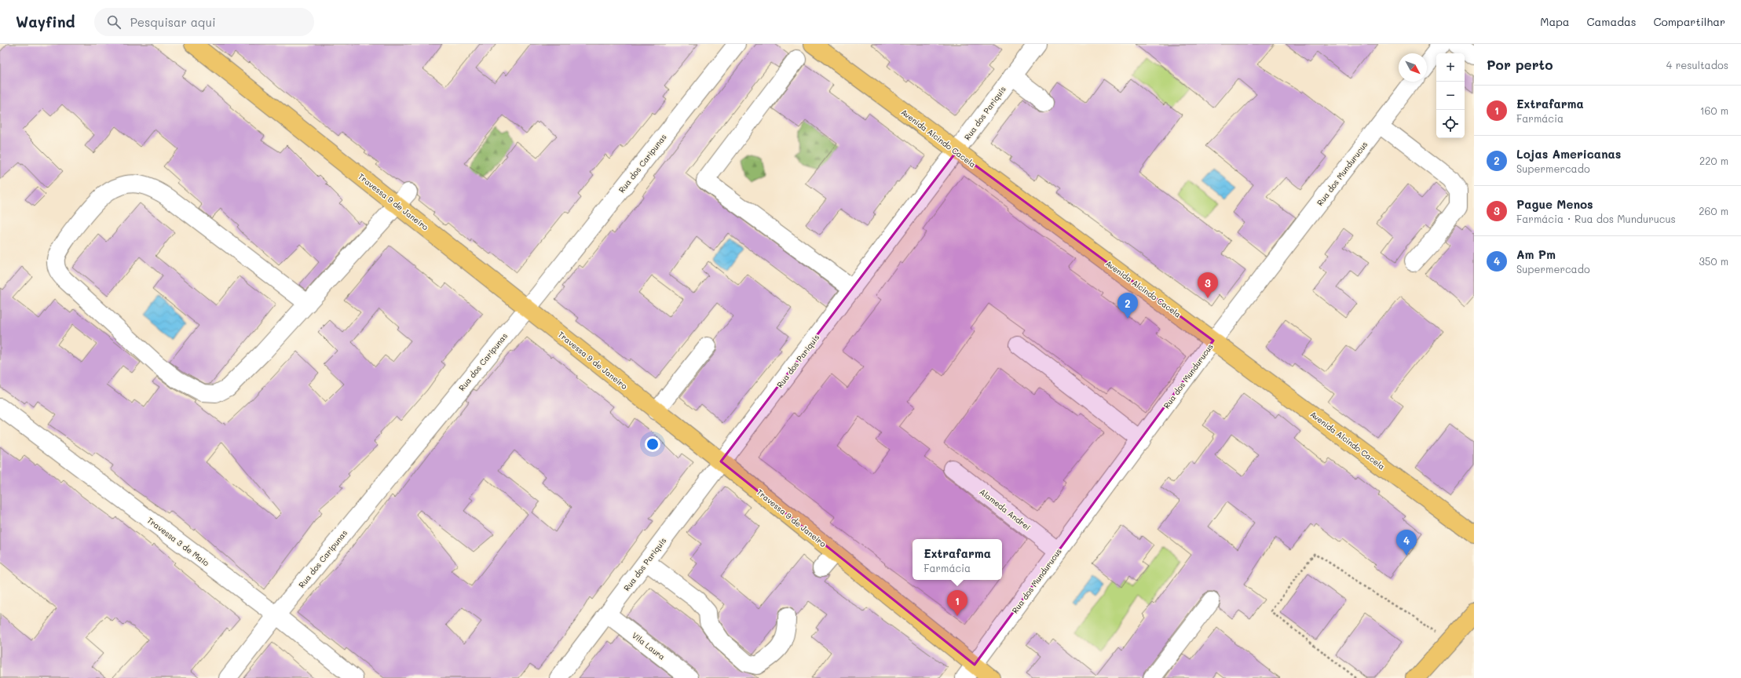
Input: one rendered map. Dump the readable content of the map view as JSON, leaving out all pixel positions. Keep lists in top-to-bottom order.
{
  "streets": {
    "main road": ["Avenida Alcindo Cacela", "Travessa 9 de Janeiro"],
    "street": [
      "Rua dos Pariquis",
      "Rua dos Caripunas",
      "Rua dos Mundurucus",
      "Alameda Andrei",
      "Travessa 3 de Maio",
      "Vila Laura"
    ]
  },
  "crossings": [
    ["Rua dos Pariquis", "Avenida Alcindo Cacela"],
    ["Rua dos Pariquis", "Travessa 9 de Janeiro"],
    ["Rua dos Pariquis", "Vila Laura"],
    ["Avenida Alcindo Cacela", "Rua dos Mundurucus"],
    ["Rua dos Caripunas", "Travessa 9 de Janeiro"],
    ["Rua dos Caripunas", "Travessa 3 de Maio"],
    ["Rua dos Mundurucus", "Travessa 9 de Janeiro"],
    ["Rua dos Mundurucus", "Alameda Andrei"]
  ],
  "north": "bottom right",
  "page": {
    "header": "Wayfind",
    "search": "Pesquisar aqui",
    "nav": ["Mapa", "Camadas", "Compartilhar"],
    "heading": ["Por perto", "4 resultados"],
    "map_buttons": ["+", "−"],
    "list": [
      {
        "mark": "1",
        "name": "Extrafarma",
        "note": "Farmácia",
        "value": "160 m"
      },
      {
        "mark": "2",
        "name": "Lojas Americanas",
        "note": "Supermercado",
        "value": "220 m"
      },
      {
        "mark": "3",
        "name": "Pague Menos",
        "note": "Farmácia · Rua dos Mundurucus",
        "value": "260 m"
      },
      {
        "mark": "4",
        "name": "Am Pm",
        "note": "Supermercado",
        "value": "350 m"
      }
    ],
    "pins": [
      "3",
      "2",
      "4",
      "1"
    ],
    "popup": ["Extrafarma", "Farmácia"]
  }
}
